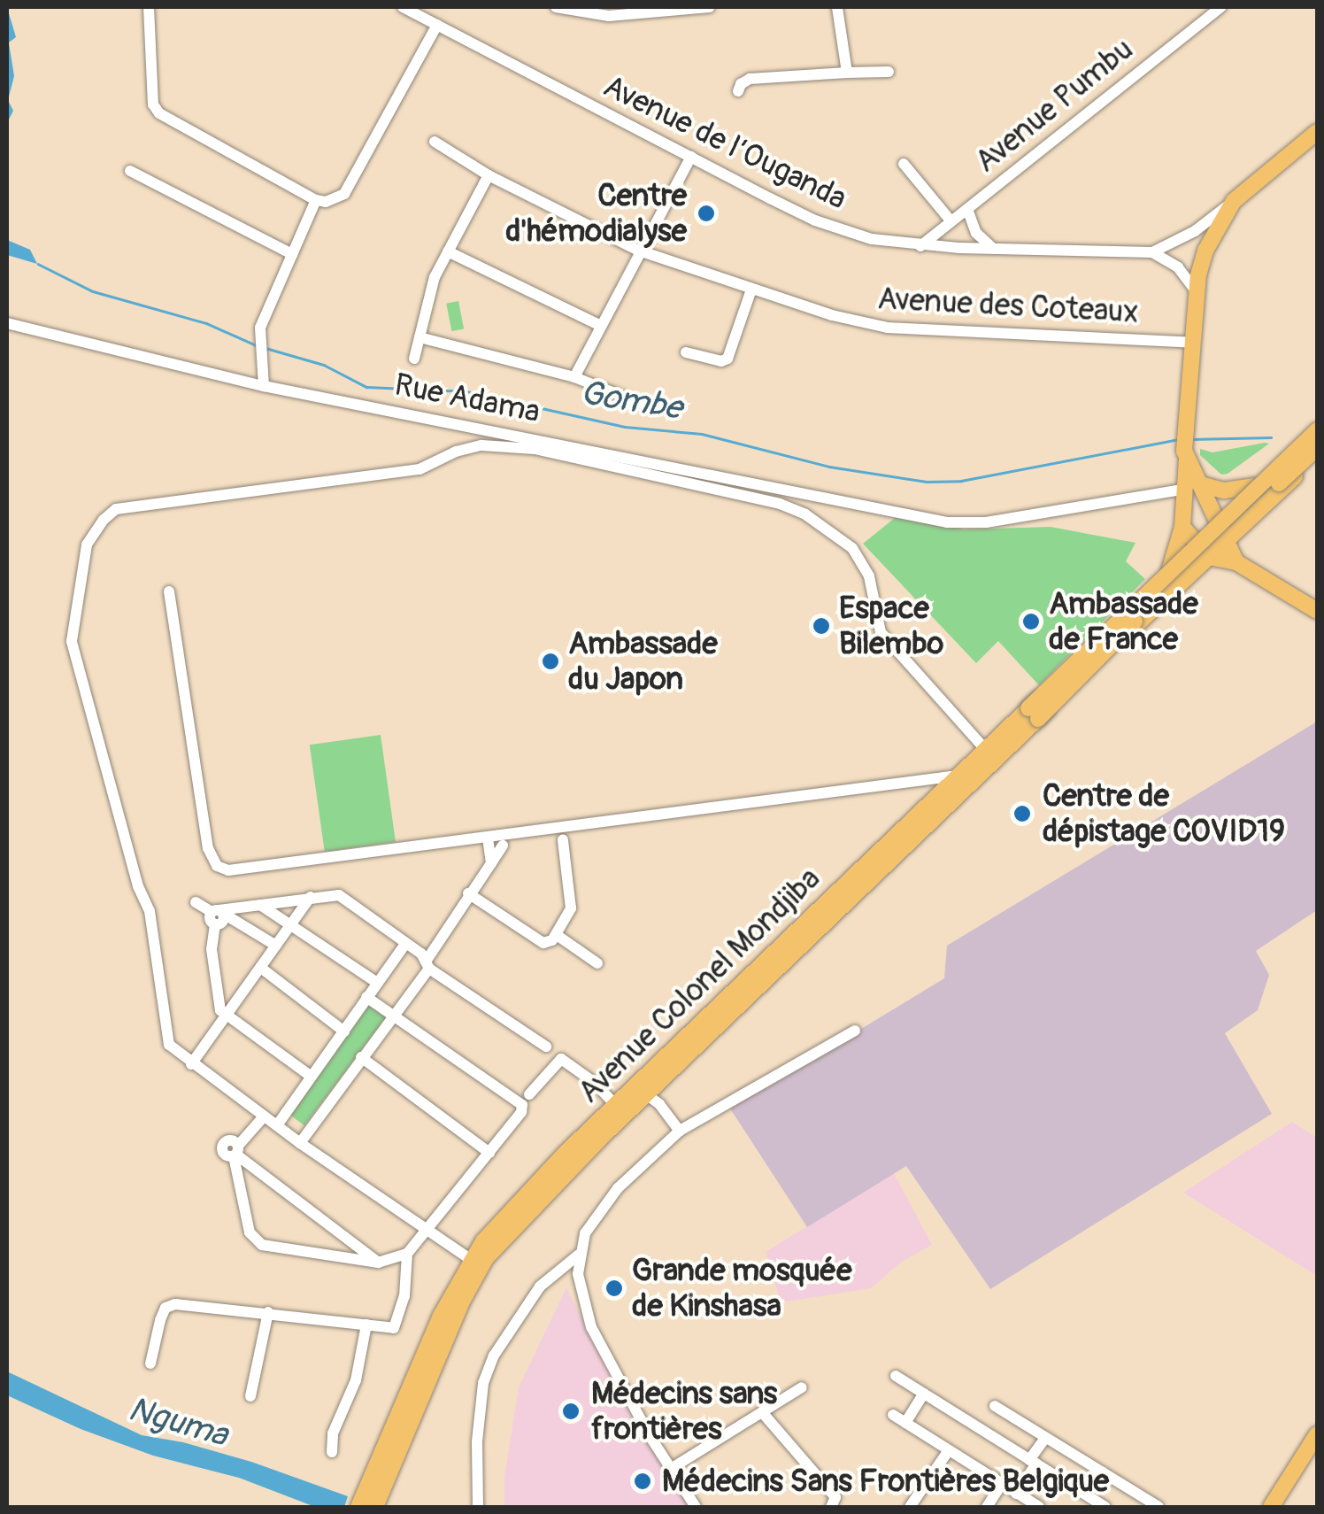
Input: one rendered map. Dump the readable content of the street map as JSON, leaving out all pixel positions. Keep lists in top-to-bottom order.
{
  "streets": {
    "main road": ["Avenue Colonel Mondjiba"],
    "street": [
      "Avenue Pumbu",
      "Avenue de l’Ouganda",
      "Avenue des Coteaux",
      "Rue Adama"
    ]
  },
  "crossings": [
    ["Avenue Pumbu", "Avenue de l’Ouganda"]
  ],
  "water": ["Gombe", "Nguma"],
  "places": [
    "Centre d'hémodialyse",
    "Ambassade de France",
    "Espace Bilembo",
    "Ambassade du Japon",
    "Centre de dépistage COVID19",
    "Grande mosquée de Kinshasa",
    "Médecins sans frontières",
    "Médecins Sans Frontières Belgique"
  ]
}
